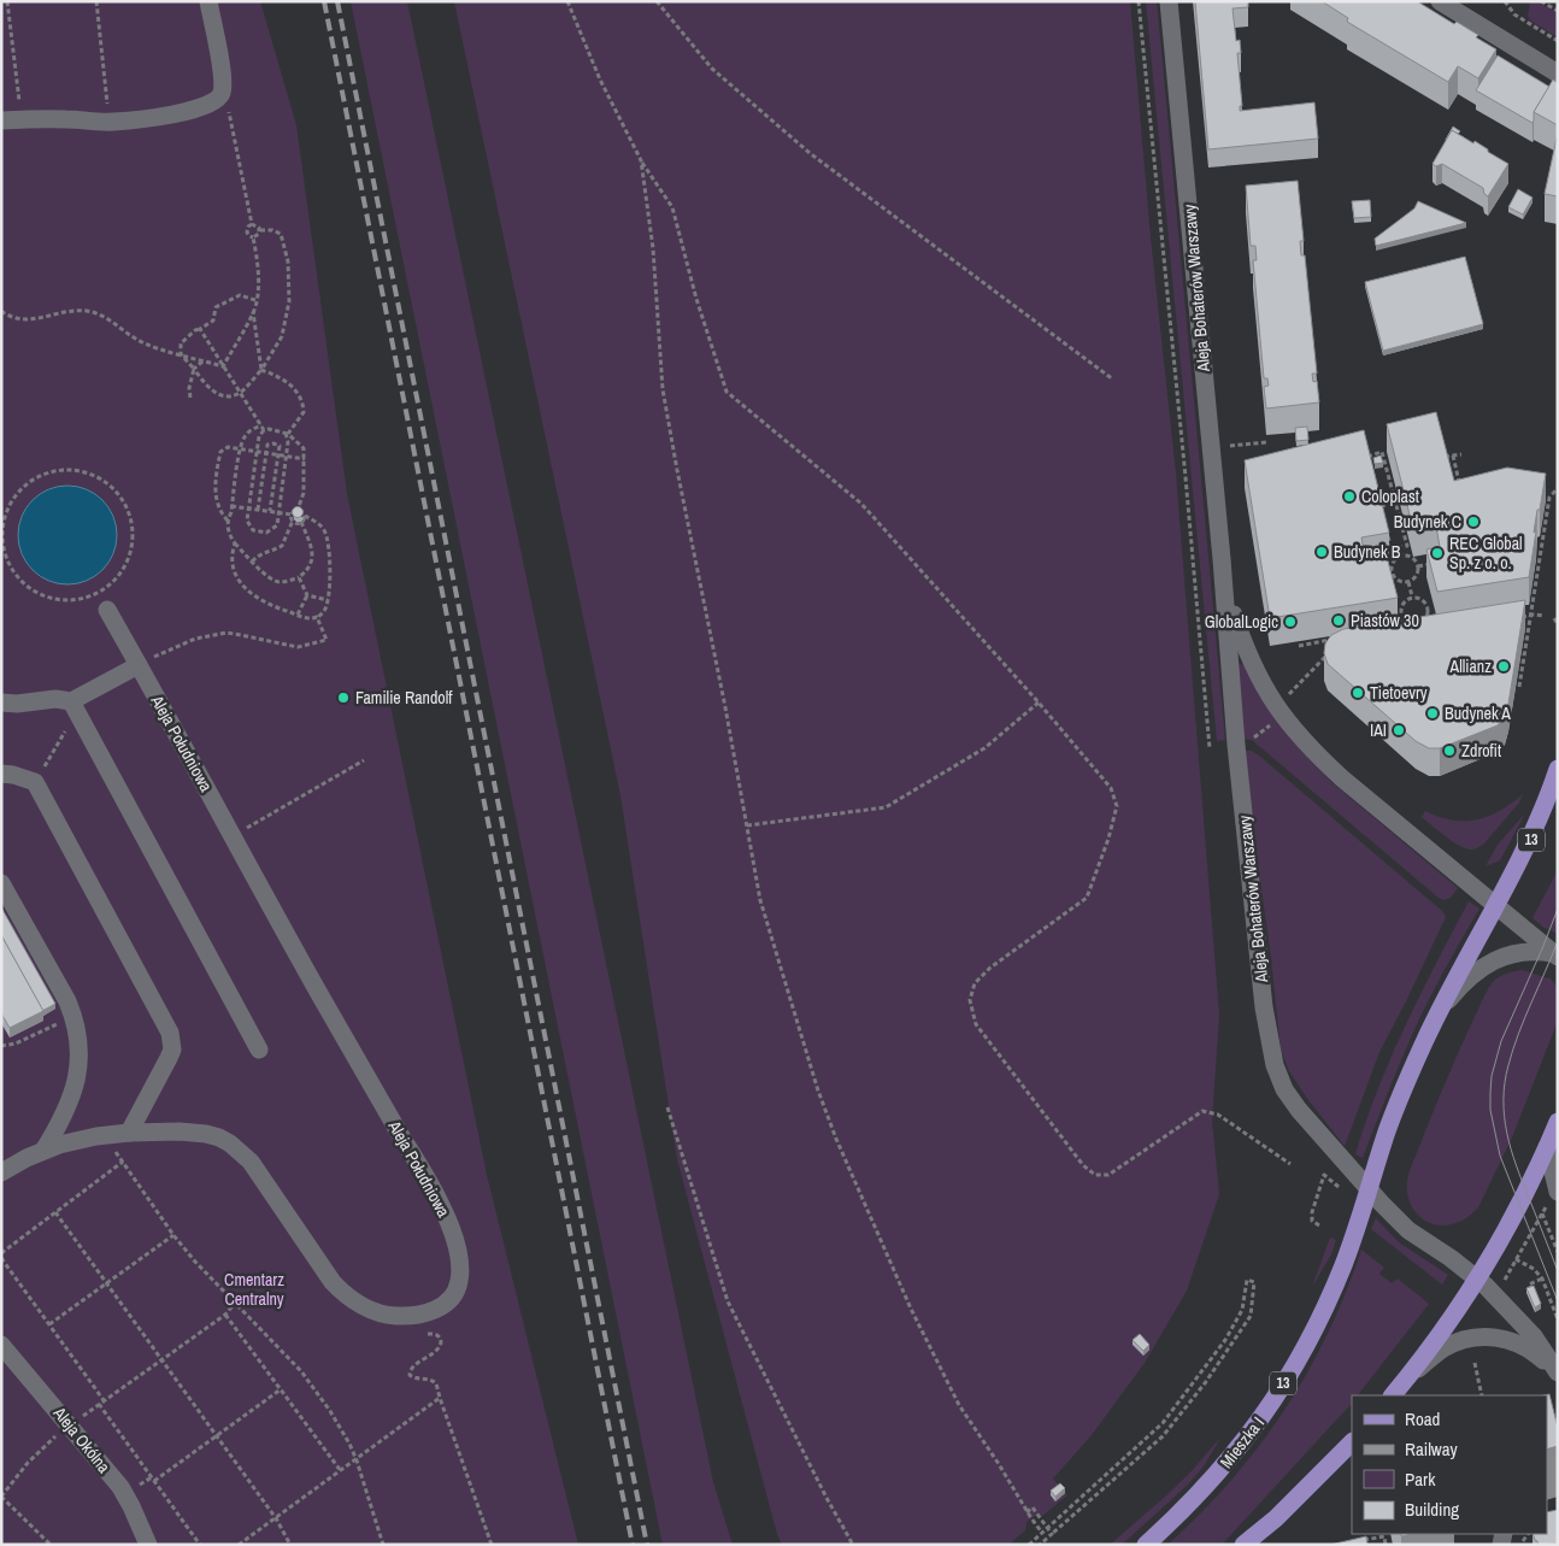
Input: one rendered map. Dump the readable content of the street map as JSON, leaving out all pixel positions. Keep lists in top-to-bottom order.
{
  "streets": {
    "main road": ["13", "Mieszka I"],
    "street": ["Aleja Bohaterów Warszawy", "Aleja Południowa", "Aleja Okólna"]
  },
  "crossings": [
    ["Aleja Bohaterów Warszawy", "13"],
    ["Aleja Bohaterów Warszawy", "Mieszka I"],
    ["13", "Mieszka I"]
  ],
  "parks": ["Cmentarz Centralny"],
  "places": [
    "Coloplast",
    "Budynek C",
    "Budynek B",
    "REC Global Sp. z o. o.",
    "Piastów 30",
    "GlobalLogic",
    "Allianz",
    "Tietoevry",
    "Familie Randolf",
    "Budynek A",
    "IAI",
    "Zdrofit"
  ],
  "legend": [
    "Road",
    "Railway",
    "Park",
    "Building"
  ]
}
